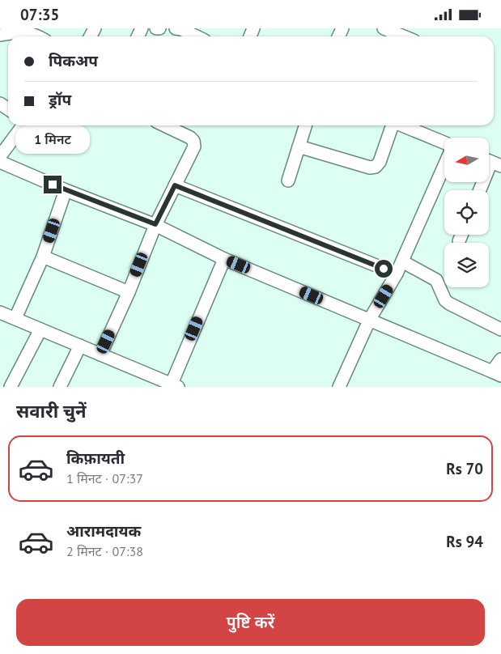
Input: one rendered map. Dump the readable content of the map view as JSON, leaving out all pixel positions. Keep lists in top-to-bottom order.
{
  "north": "left",
  "page": {
    "status": "07:35",
    "banner": ["पिकअप", "ड्रॉप"],
    "bubble": "1 मिनट",
    "heading": "सवारी चुनें",
    "list": [
      {
        "name": "किफ़ायती",
        "note": "1 मिनट · 07:37",
        "value": "Rs 70"
      },
      {
        "name": "आरामदायक",
        "note": "2 मिनट · 07:38",
        "value": "Rs 94"
      }
    ],
    "buttons": "पुष्टि करें"
  }
}
